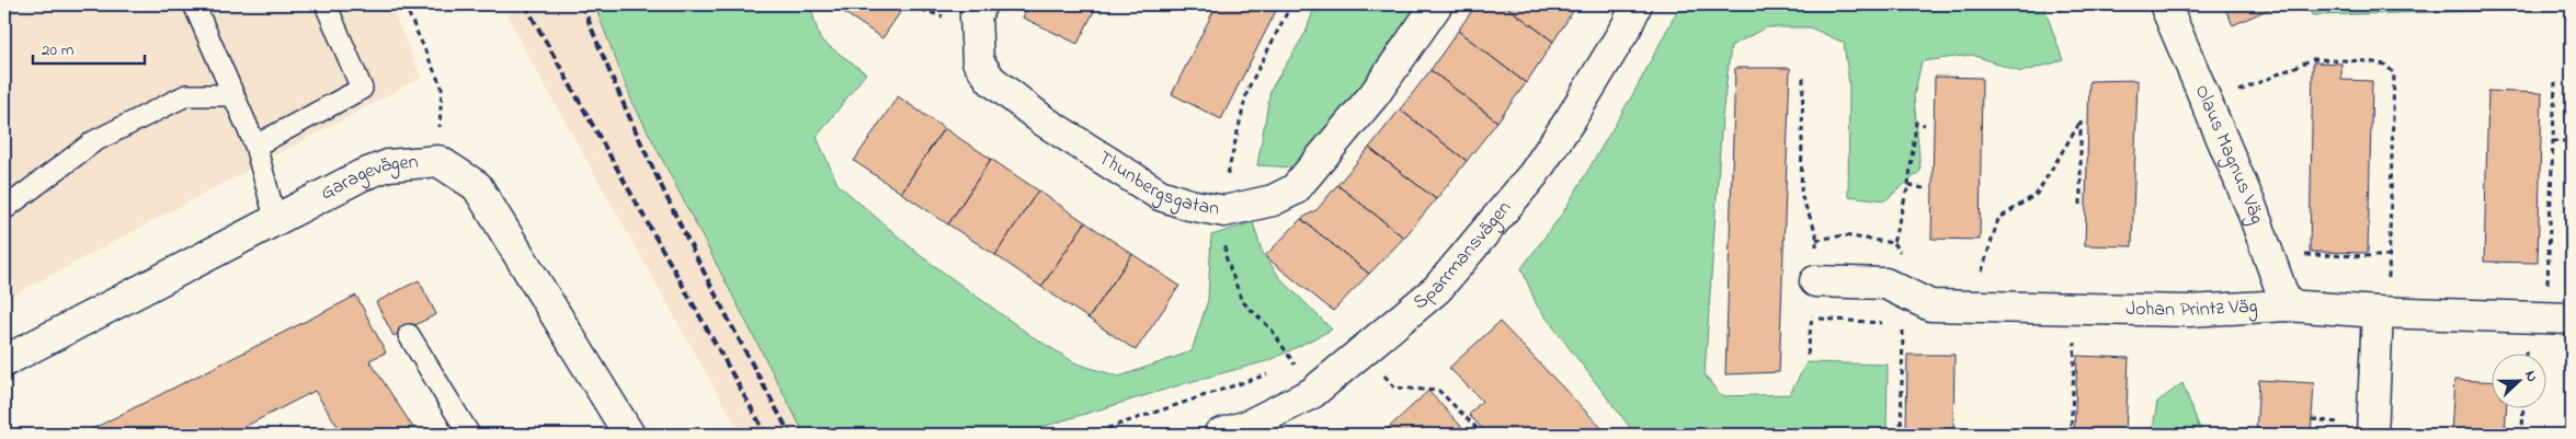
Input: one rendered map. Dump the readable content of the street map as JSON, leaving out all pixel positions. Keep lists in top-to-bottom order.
{
  "streets": {
    "street": [
      "Olaus Magnus Väg",
      "Garagevägen",
      "Thunbergsgatan",
      "Sparrmansvägen",
      "Johan Printz Väg"
    ]
  },
  "crossings": [
    ["Olaus Magnus Väg", "Johan Printz Väg"]
  ],
  "scale_bar": "20 m",
  "north": "right"
}
